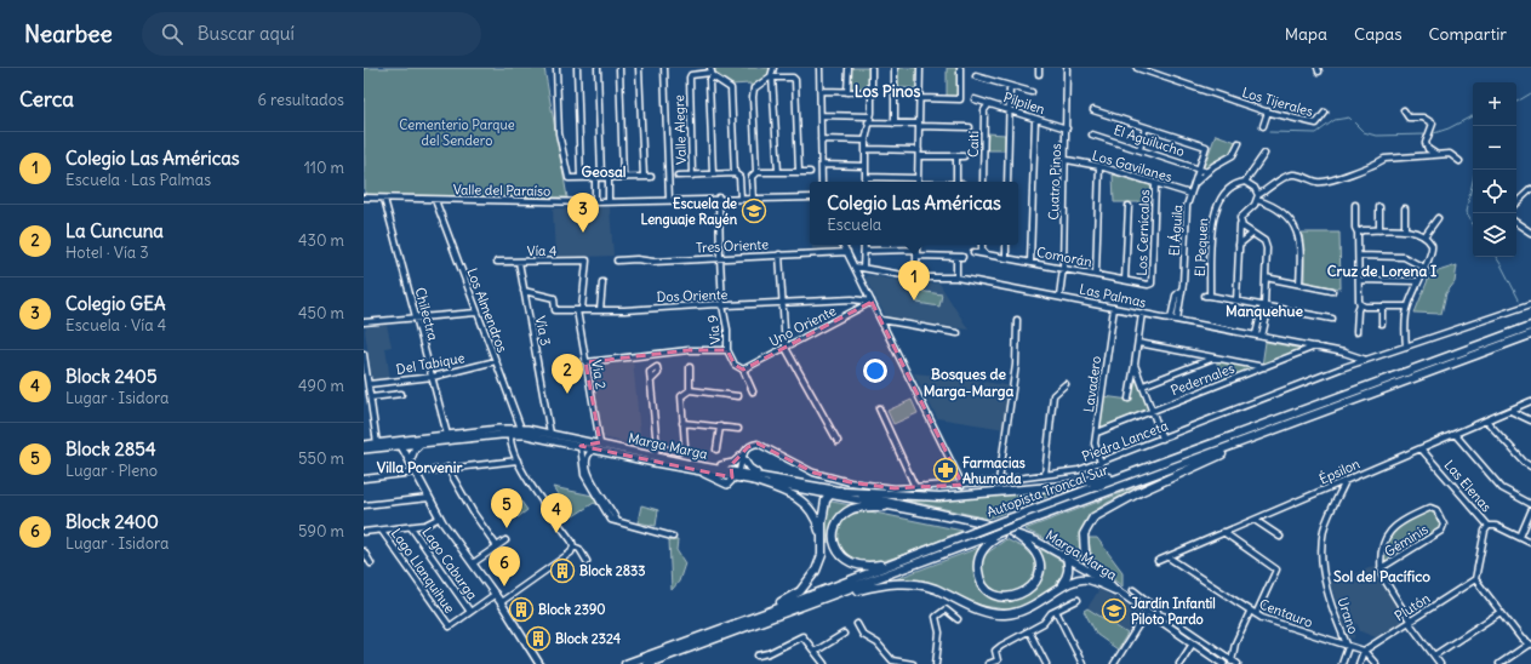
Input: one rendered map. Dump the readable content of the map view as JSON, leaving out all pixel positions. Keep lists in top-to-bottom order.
{
  "streets": {
    "highway": ["Autopista Troncal Sur"],
    "main road": ["Marga Marga"],
    "street": [
      "Los Tijerales",
      "Pilpilen",
      "Valle Alegre",
      "El Aguilucho",
      "Caiti",
      "Los Gavilanes",
      "Cuatro Pinos",
      "Valle del Paraíso",
      "El Águila",
      "Los Cernícalos",
      "Tres Oriente",
      "El Pequen",
      "Vía 4",
      "Comorán",
      "Dos Oriente",
      "Las Palmas",
      "Los Almendros",
      "Chilectra",
      "Uno Oriente",
      "Vía 9",
      "Vía 3",
      "Del Tabique",
      "Vía 2",
      "Pedernales",
      "Lavadero",
      "Piedra Lanceta",
      "Épsilon",
      "Las Elenas",
      "Géminis",
      "Lago Caburga",
      "Lago Llanquihue",
      "Plutón",
      "Centauro",
      "Urano"
    ]
  },
  "crossings": [
    ["Pilpilen", "Caiti"],
    ["Pilpilen", "Cuatro Pinos"],
    ["El Aguilucho", "El Águila"],
    ["Los Gavilanes", "Cuatro Pinos"],
    ["Los Gavilanes", "El Águila"],
    ["Los Gavilanes", "Los Cernícalos"],
    ["Cuatro Pinos", "Comorán"],
    ["Cuatro Pinos", "Las Palmas"],
    ["Valle del Paraíso", "Los Almendros"],
    ["Valle del Paraíso", "Chilectra"],
    ["Valle del Paraíso", "Vía 9"],
    ["El Águila", "Las Palmas"],
    ["Los Cernícalos", "Comorán"],
    ["Tres Oriente", "Vía 9"],
    ["Vía 4", "Vía 3"],
    ["Vía 4", "Vía 2"],
    ["Dos Oriente", "Uno Oriente"],
    ["Dos Oriente", "Vía 9"],
    ["Dos Oriente", "Vía 3"],
    ["Dos Oriente", "Vía 2"],
    ["Las Palmas", "Pedernales"],
    ["Las Palmas", "Lavadero"],
    ["Las Palmas", "Piedra Lanceta"],
    ["Los Almendros", "Del Tabique"],
    ["Los Almendros", "Marga Marga"],
    ["Chilectra", "Del Tabique"],
    ["Chilectra", "Marga Marga"],
    ["Uno Oriente", "Vía 9"],
    ["Vía 3", "Marga Marga"],
    ["Vía 2", "Marga Marga"],
    ["Pedernales", "Lavadero"],
    ["Lavadero", "Piedra Lanceta"],
    ["Épsilon", "Las Elenas"],
    ["Épsilon", "Centauro"],
    ["Épsilon", "Urano"],
    ["Lago Caburga", "Lago Llanquihue"],
    ["Plutón", "Centauro"],
    ["Centauro", "Urano"]
  ],
  "districts": [
    "Los Pinos",
    "Geosal",
    "Cruz de Lorena I",
    "Manquehue",
    "Bosques de Marga-Marga",
    "Villa Porvenir",
    "Sol del Pacífico"
  ],
  "parks": ["Cementerio Parque del Sendero"],
  "places": {
    "school or university": ["Escuela de Lenguaje Rayén", "Jardín Infantil Piloto Pardo"],
    "pharmacy": ["Farmacias Ahumada"],
    "building": ["Block 2833", "Block 2390", "Block 2324"]
  },
  "page": {
    "header": "Nearbee",
    "search": "Buscar aquí",
    "nav": ["Mapa", "Capas", "Compartir"],
    "heading": ["Cerca", "6 resultados"],
    "map_buttons": ["+", "−"],
    "list": [
      {
        "mark": "1",
        "name": "Colegio Las Américas",
        "note": "Escuela · Las Palmas",
        "value": "110 m"
      },
      {
        "mark": "2",
        "name": "La Cuncuna",
        "note": "Hotel · Vía 3",
        "value": "430 m"
      },
      {
        "mark": "3",
        "name": "Colegio GEA",
        "note": "Escuela · Vía 4",
        "value": "450 m"
      },
      {
        "mark": "4",
        "name": "Block 2405",
        "note": "Lugar · Isidora",
        "value": "490 m"
      },
      {
        "mark": "5",
        "name": "Block 2854",
        "note": "Lugar · Pleno",
        "value": "550 m"
      },
      {
        "mark": "6",
        "name": "Block 2400",
        "note": "Lugar · Isidora",
        "value": "590 m"
      }
    ],
    "popup": ["Colegio Las Américas", "Escuela"],
    "pins": [
      "3",
      "1",
      "2",
      "5",
      "4",
      "6"
    ]
  }
}
